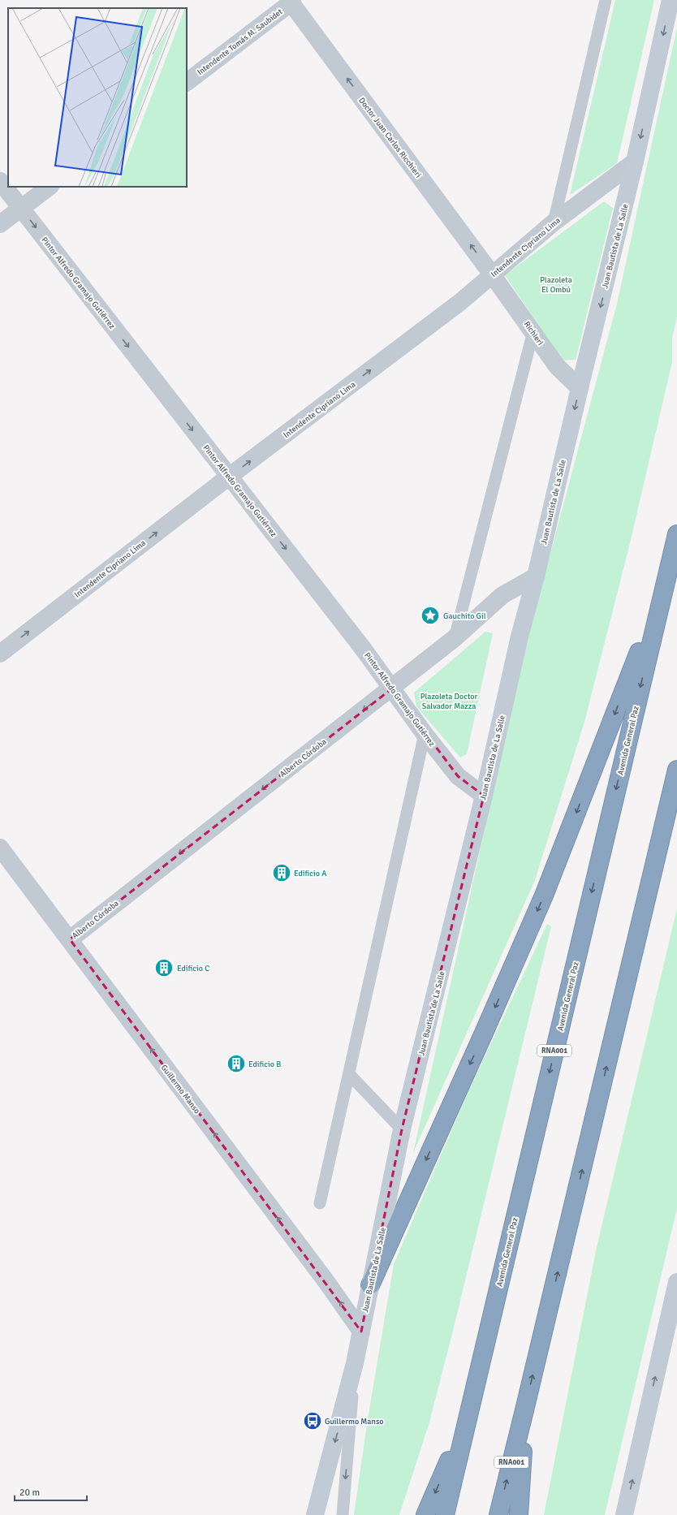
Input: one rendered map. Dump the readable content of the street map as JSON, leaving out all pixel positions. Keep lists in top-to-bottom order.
{
  "streets": {
    "highway": ["Avenida General Paz", "RNA001"],
    "street": [
      "Intendente Tomás M. Saubidet",
      "Doctor Juan Carlos Ricchieri",
      "Juan Bautista de La Salle",
      "Intendente Cipriano Lima",
      "Pintor Alfredo Gramajo Gutiérrez",
      "Richieri",
      "Alberto Córdoba",
      "Guillermo Manso"
    ]
  },
  "crossings": [
    ["Intendente Tomás M. Saubidet", "Doctor Juan Carlos Ricchieri"],
    ["Doctor Juan Carlos Ricchieri", "Intendente Cipriano Lima"],
    ["Doctor Juan Carlos Ricchieri", "Richieri"],
    ["Juan Bautista de La Salle", "Intendente Cipriano Lima"],
    ["Juan Bautista de La Salle", "Pintor Alfredo Gramajo Gutiérrez"],
    ["Juan Bautista de La Salle", "Richieri"],
    ["Juan Bautista de La Salle", "Alberto Córdoba"],
    ["Juan Bautista de La Salle", "Guillermo Manso"],
    ["Intendente Cipriano Lima", "Pintor Alfredo Gramajo Gutiérrez"],
    ["Intendente Cipriano Lima", "Richieri"],
    ["Pintor Alfredo Gramajo Gutiérrez", "Alberto Córdoba"],
    ["Alberto Córdoba", "Guillermo Manso"]
  ],
  "one_way": [
    "Doctor Juan Carlos Ricchieri",
    "Juan Bautista de La Salle",
    "Intendente Cipriano Lima",
    "Pintor Alfredo Gramajo Gutiérrez",
    "Alberto Córdoba",
    "Guillermo Manso"
  ],
  "parks": ["Plazoleta El Ombú", "Plazoleta Doctor Salvador Mazza"],
  "places": {
    "place": ["Gauchito Gil"],
    "building": ["Edificio A", "Edificio C", "Edificio B"],
    "bus stop": ["Guillermo Manso"]
  },
  "scale_bar": "20 m"
}
